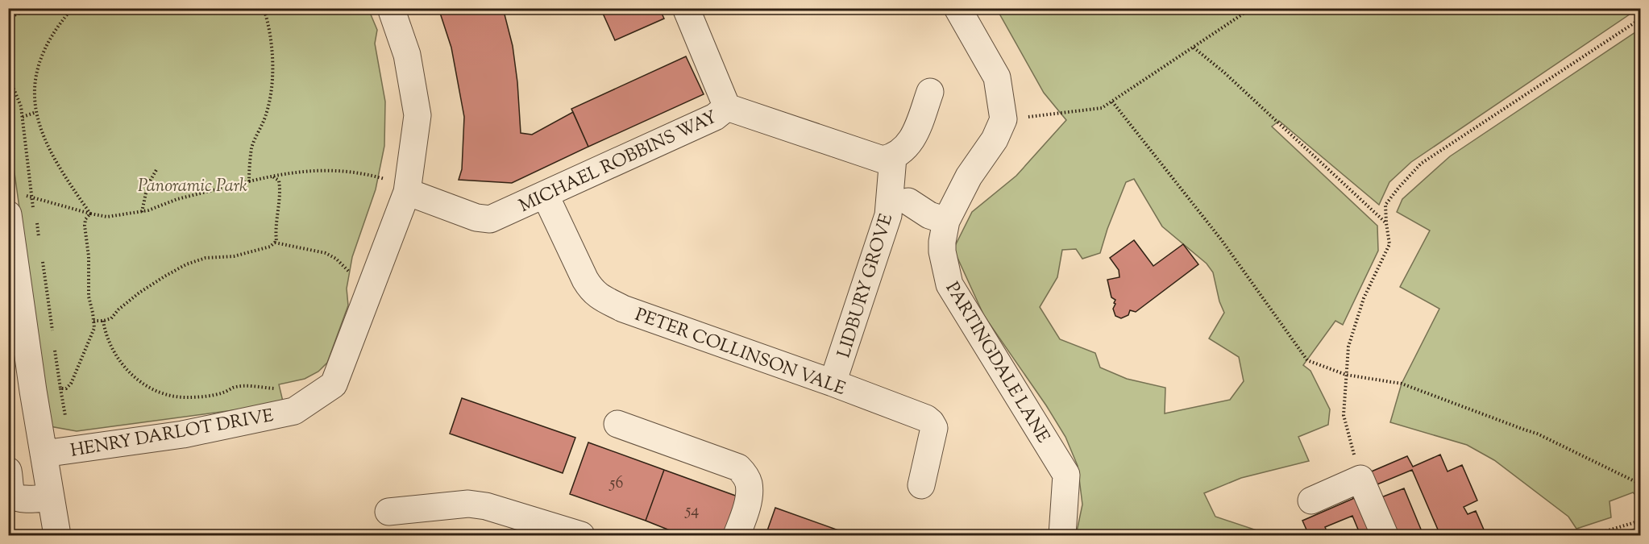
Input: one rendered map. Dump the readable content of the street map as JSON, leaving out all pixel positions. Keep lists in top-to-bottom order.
{
  "streets": {
    "street": [
      "MICHAEL ROBBINS WAY",
      "LIDBURY GROVE",
      "PETER COLLINSON VALE",
      "PARTINGDALE LANE",
      "HENRY DARLOT DRIVE"
    ]
  },
  "crossings": [
    ["MICHAEL ROBBINS WAY", "LIDBURY GROVE"],
    ["MICHAEL ROBBINS WAY", "PETER COLLINSON VALE"],
    ["MICHAEL ROBBINS WAY", "HENRY DARLOT DRIVE"],
    ["LIDBURY GROVE", "PETER COLLINSON VALE"]
  ],
  "parks": ["Panoramic Park"],
  "house_numbers": ["56", "54"]
}
